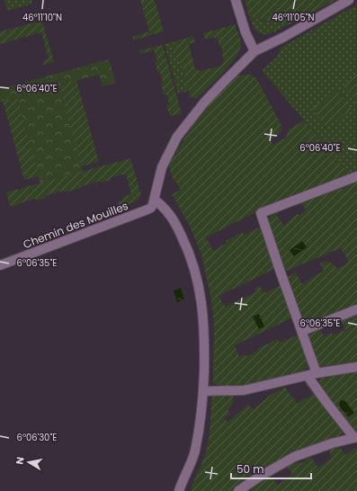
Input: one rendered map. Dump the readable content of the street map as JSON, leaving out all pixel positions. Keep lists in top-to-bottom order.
{
  "streets": {
    "street": ["Chemin des Mouilles"]
  },
  "scale_bar": "50 m",
  "north": "left",
  "coordinates": [
    "46°11'10\"N",
    "46°11'05\"N",
    "6°06'40\"E",
    "6°06'35\"E",
    "6°06'30\"E"
  ]
}
